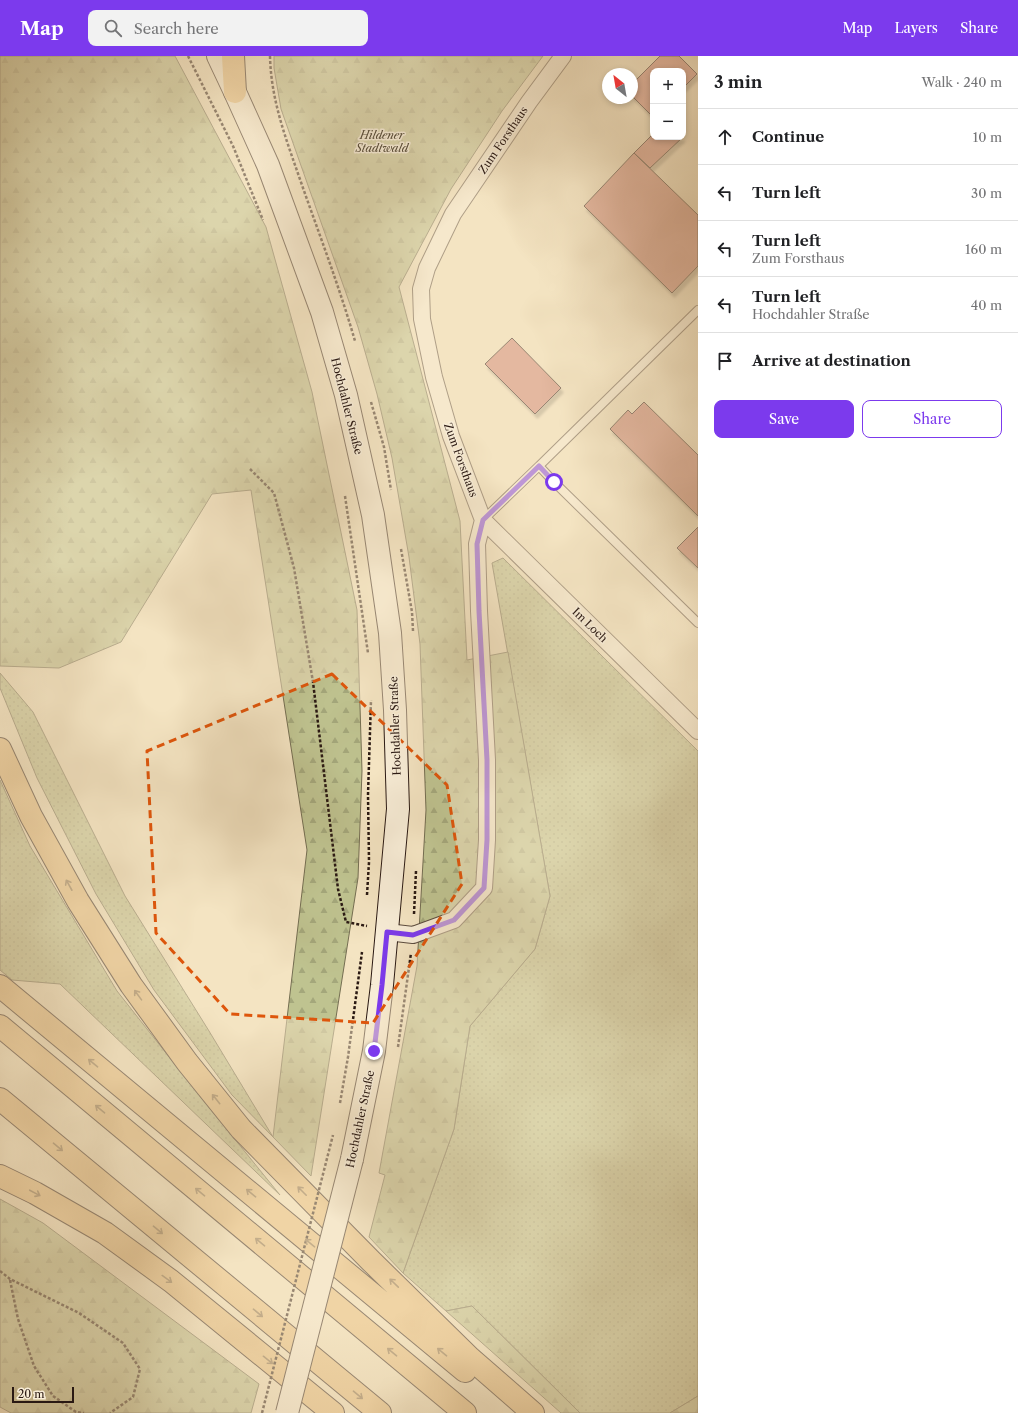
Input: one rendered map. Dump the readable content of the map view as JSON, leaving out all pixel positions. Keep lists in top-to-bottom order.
{
  "streets": {
    "main road": ["Hochdahler Straße"],
    "street": ["Zum Forsthaus", "Im Loch"]
  },
  "crossings": [
    ["Zum Forsthaus", "Im Loch"]
  ],
  "parks": ["Hildener Stadtwald"],
  "scale_bar": "20 m",
  "north": "top left",
  "page": {
    "header": "Map",
    "search": "Search here",
    "nav": ["Map", "Layers", "Share"],
    "heading": ["3 min", "Walk · 240 m"],
    "map_buttons": ["+", "−"],
    "list": [
      ["Continue", "10 m"],
      ["Turn left", "30 m"],
      ["Turn left", "Zum Forsthaus", "160 m"],
      ["Turn left", "Hochdahler Straße", "40 m"],
      "Arrive at destination"
    ],
    "buttons": ["Save", "Share"],
    "scale": "20 m"
  }
}
